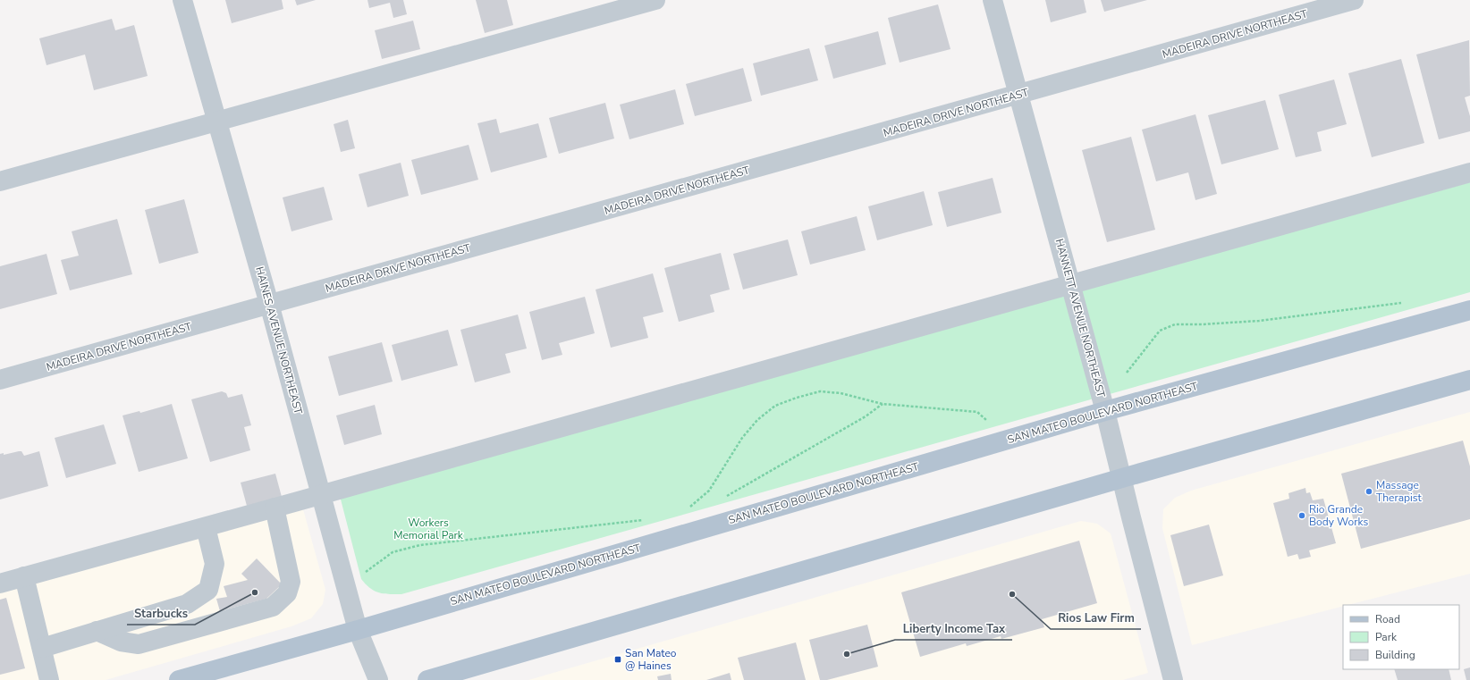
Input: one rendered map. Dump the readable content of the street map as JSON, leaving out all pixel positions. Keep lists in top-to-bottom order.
{
  "streets": {
    "main road": ["SAN MATEO BOULEVARD NORTHEAST"],
    "street": ["MADEIRA DRIVE NORTHEAST", "HANNETT AVENUE NORTHEAST", "HAINES AVENUE NORTHEAST"]
  },
  "crossings": [
    ["MADEIRA DRIVE NORTHEAST", "HANNETT AVENUE NORTHEAST"],
    ["MADEIRA DRIVE NORTHEAST", "HAINES AVENUE NORTHEAST"],
    ["HANNETT AVENUE NORTHEAST", "SAN MATEO BOULEVARD NORTHEAST"],
    ["HAINES AVENUE NORTHEAST", "SAN MATEO BOULEVARD NORTHEAST"]
  ],
  "parks": ["Workers Memorial Park"],
  "places": {
    "other": [
      "Massage Therapist",
      "Rio Grande Body Works",
      "Starbucks",
      "Rios Law Firm",
      "Liberty Income Tax"
    ],
    "transit": ["San Mateo @ Haines"]
  },
  "legend": ["Road", "Park", "Building"]
}
